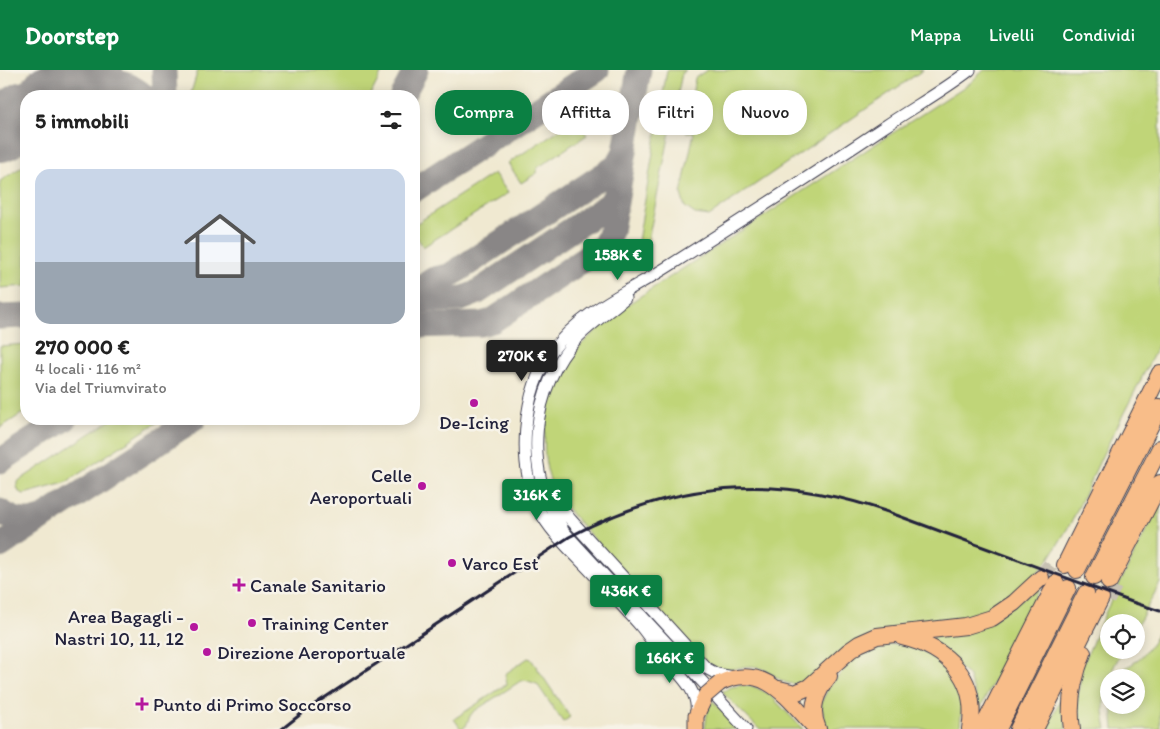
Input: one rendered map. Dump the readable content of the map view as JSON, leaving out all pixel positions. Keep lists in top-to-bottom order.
{
  "places": {
    "other": [
      "De-Icing",
      "Celle Aeroportuali",
      "Varco Est",
      "Training Center",
      "Area Bagagli - Nastri 10, 11, 12",
      "Direzione Aeroportuale"
    ],
    "health": ["Canale Sanitario", "Punto di Primo Soccorso"]
  },
  "page": {
    "header": "Doorstep",
    "nav": ["Mappa", "Livelli", "Condividi"],
    "chip": [
      "Compra",
      "Affitta",
      "Filtri",
      "Nuovo"
    ],
    "heading": "5 immobili",
    "list": [
      {
        "name": "270 000 €",
        "note": "4 locali · 116 m² · Via del Triumvirato"
      }
    ],
    "price": [
      "158K €",
      "270K €",
      "316K €",
      "436K €",
      "166K €"
    ]
  }
}
